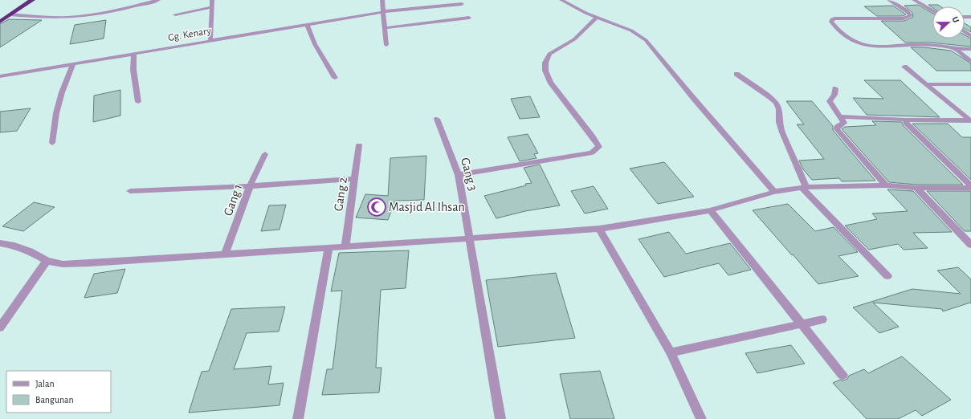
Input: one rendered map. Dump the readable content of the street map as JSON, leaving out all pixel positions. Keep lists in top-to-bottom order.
{
  "streets": {
    "street": [
      "Gg. Kenary",
      "Gang 3",
      "Gang 2",
      "Gang 1"
    ]
  },
  "places": {
    "mosque": ["Masjid Al Ihsan"]
  },
  "legend": ["Jalan", "Bangunan"],
  "north": "right"
}
